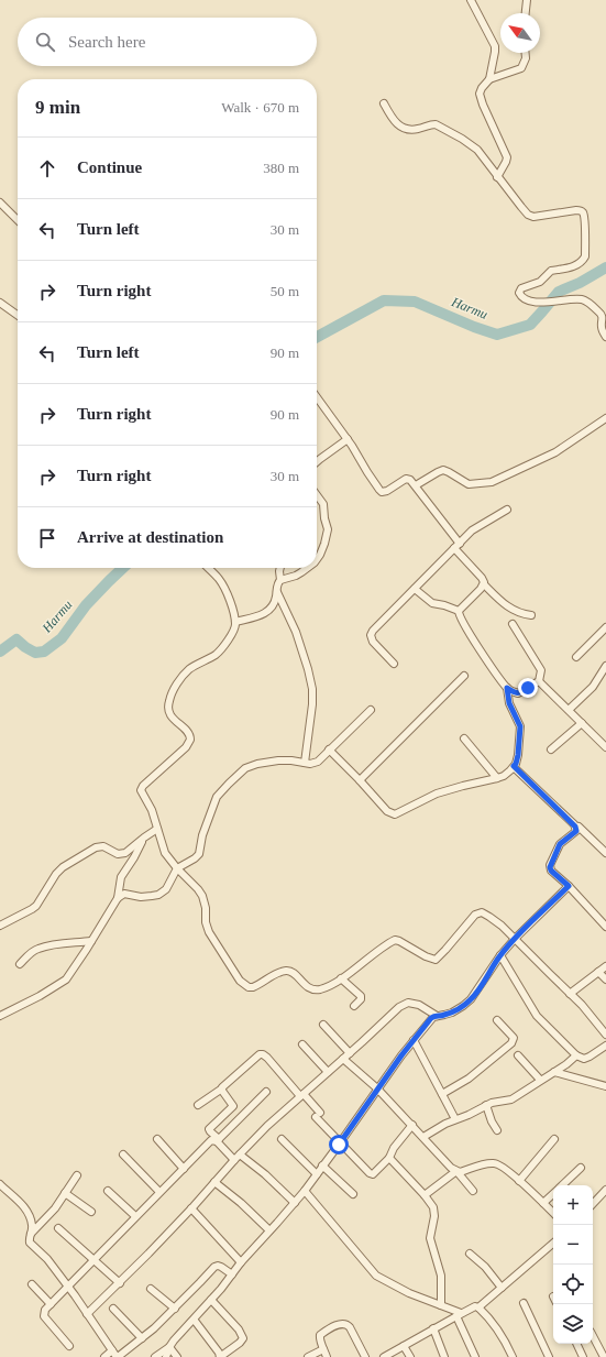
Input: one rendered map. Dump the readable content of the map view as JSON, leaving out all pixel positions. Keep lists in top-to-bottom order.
{
  "water": ["Harmu"],
  "north": "top left",
  "page": {
    "search": "Search here",
    "heading": ["9 min", "Walk · 670 m"],
    "list": [
      ["Continue", "380 m"],
      ["Turn left", "30 m"],
      ["Turn right", "50 m"],
      ["Turn left", "90 m"],
      ["Turn right", "90 m"],
      ["Turn right", "30 m"],
      "Arrive at destination"
    ],
    "map_buttons": ["+", "−"]
  }
}
